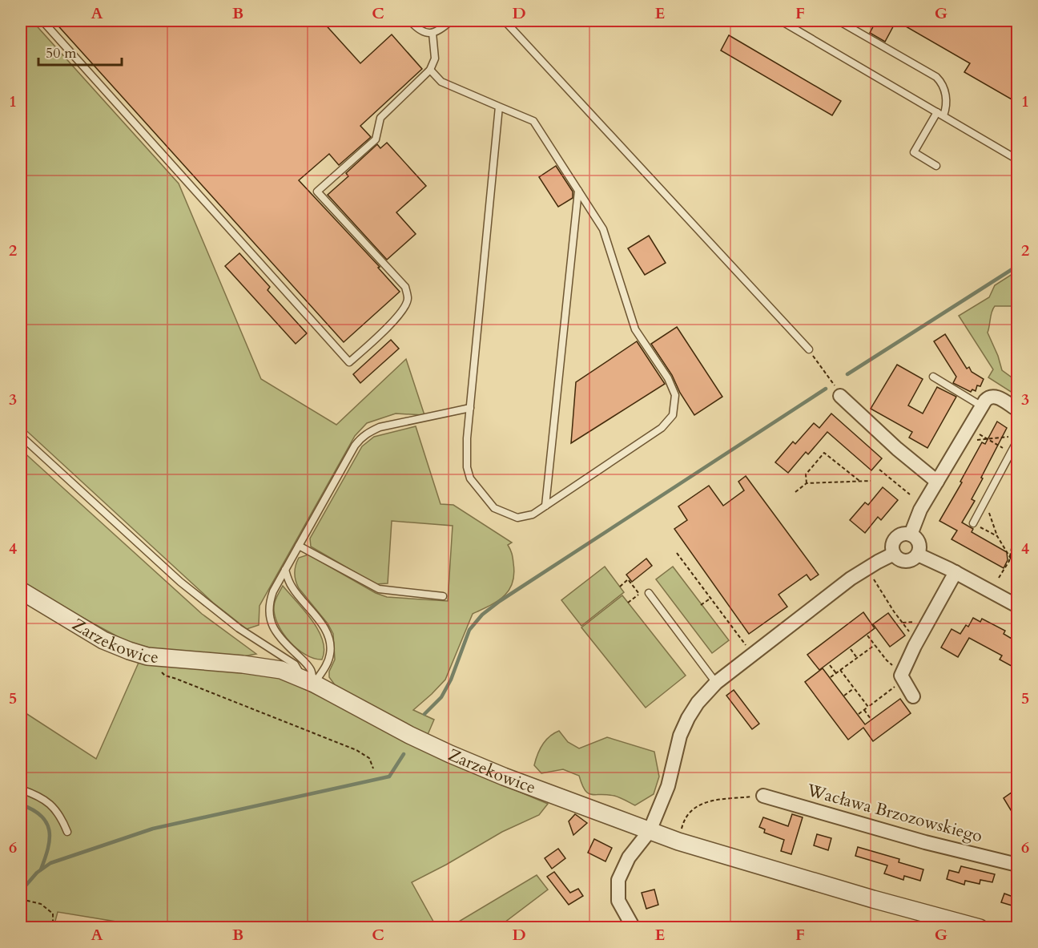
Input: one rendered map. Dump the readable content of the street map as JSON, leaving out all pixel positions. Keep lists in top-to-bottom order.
{
  "streets": {
    "street": ["Zarzekowice", "Wacława Brzozowskiego"]
  },
  "scale_bar": "50 m",
  "grid": {
    "columns": [
      "A",
      "B",
      "C",
      "D",
      "E",
      "F",
      "G"
    ],
    "rows": [
      "1",
      "2",
      "3",
      "4",
      "5",
      "6"
    ]
  }
}
